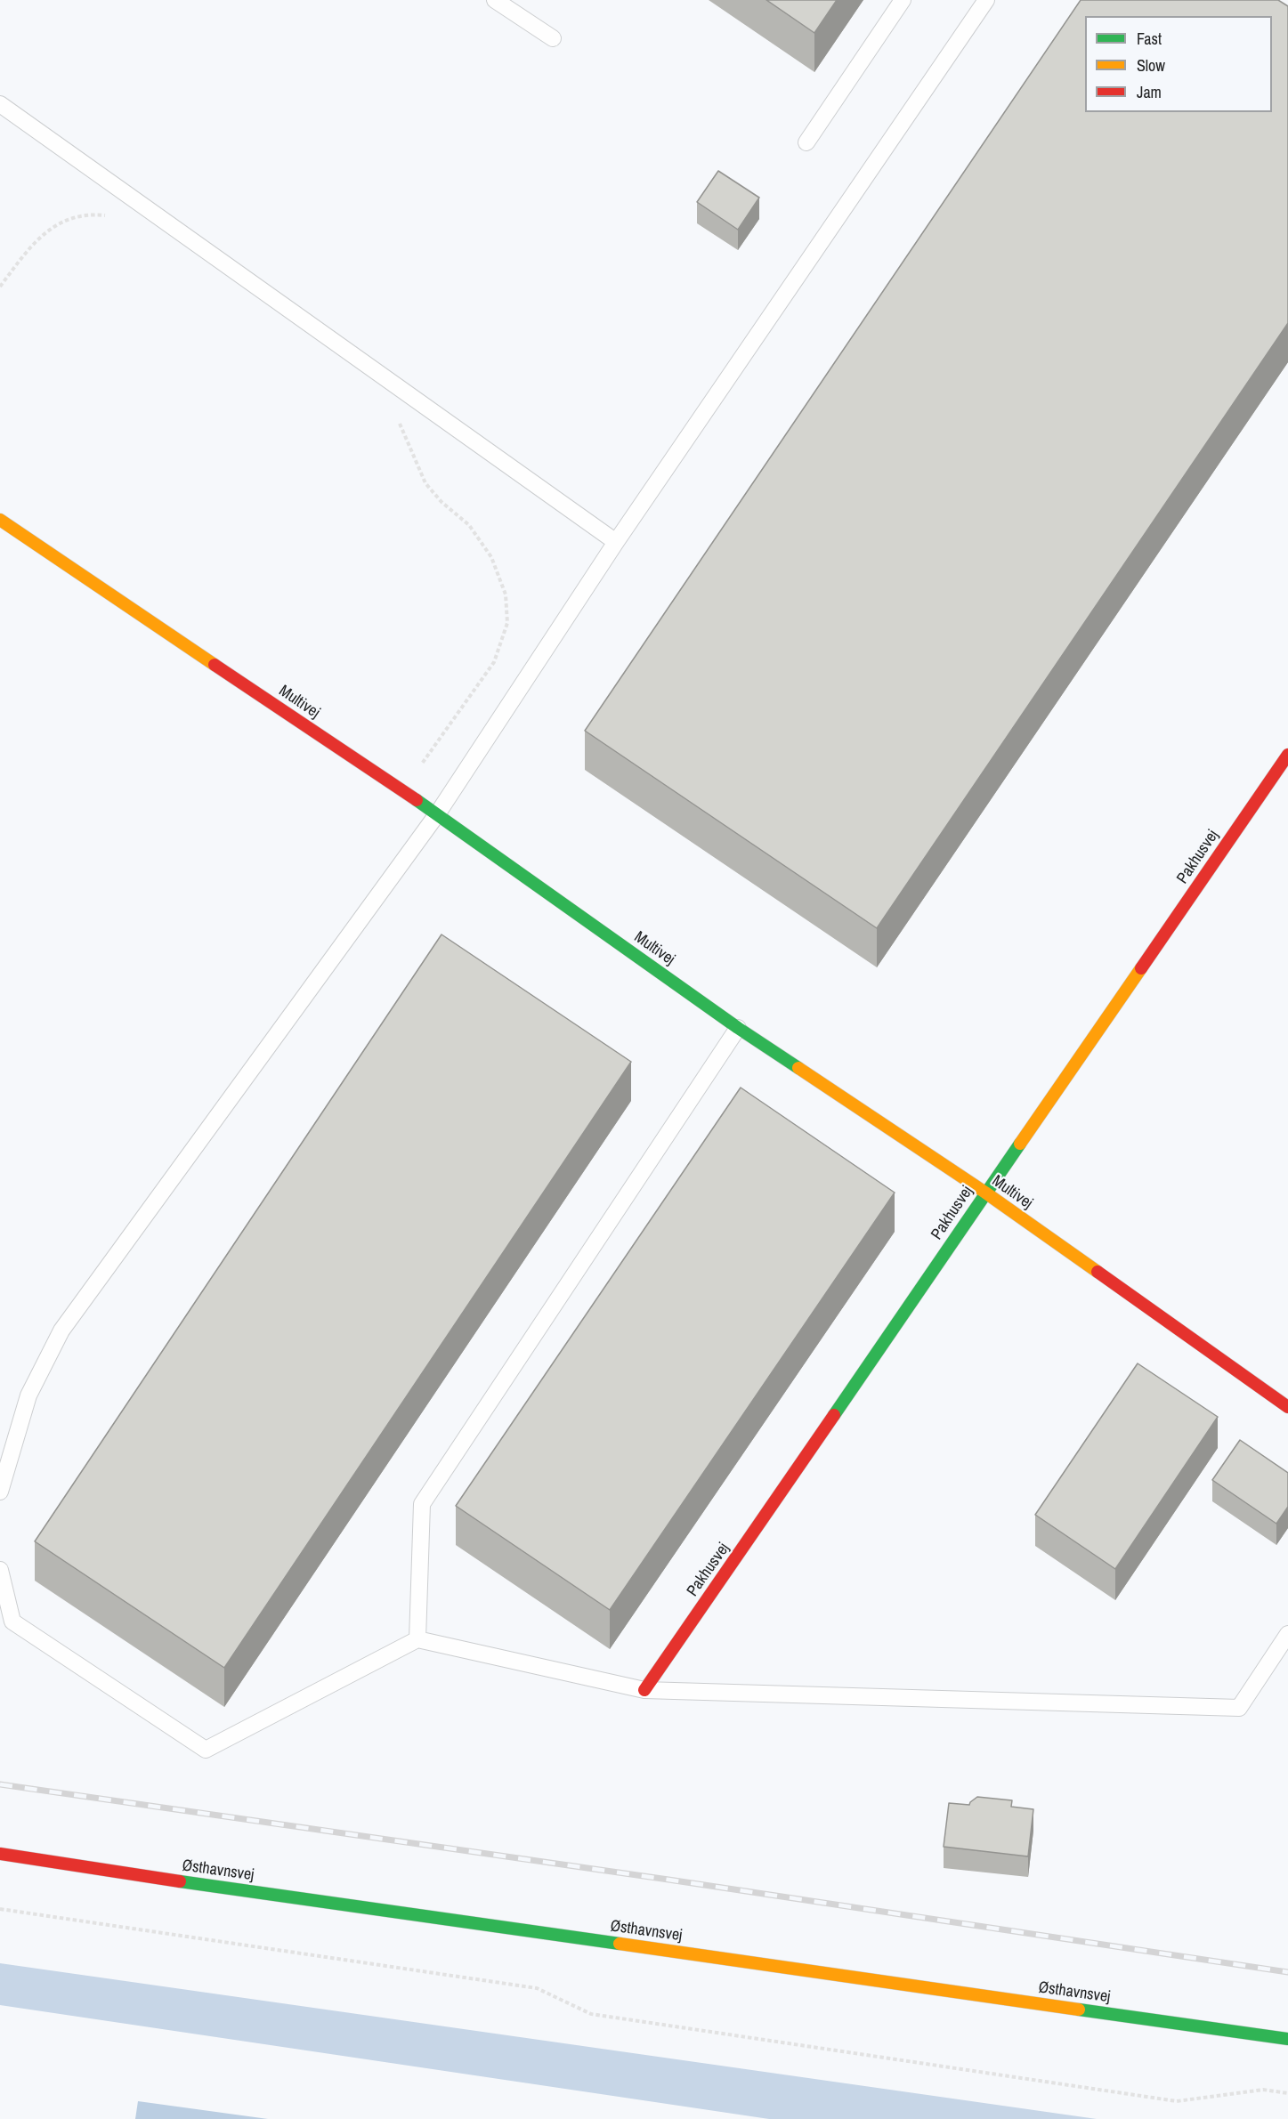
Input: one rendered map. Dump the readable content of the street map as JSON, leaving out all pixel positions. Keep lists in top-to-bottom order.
{
  "streets": {
    "street": ["Multivej", "Pakhusvej", "Østhavnsvej"]
  },
  "crossings": [
    ["Multivej", "Pakhusvej"]
  ],
  "legend": ["Fast", "Slow", "Jam"]
}
